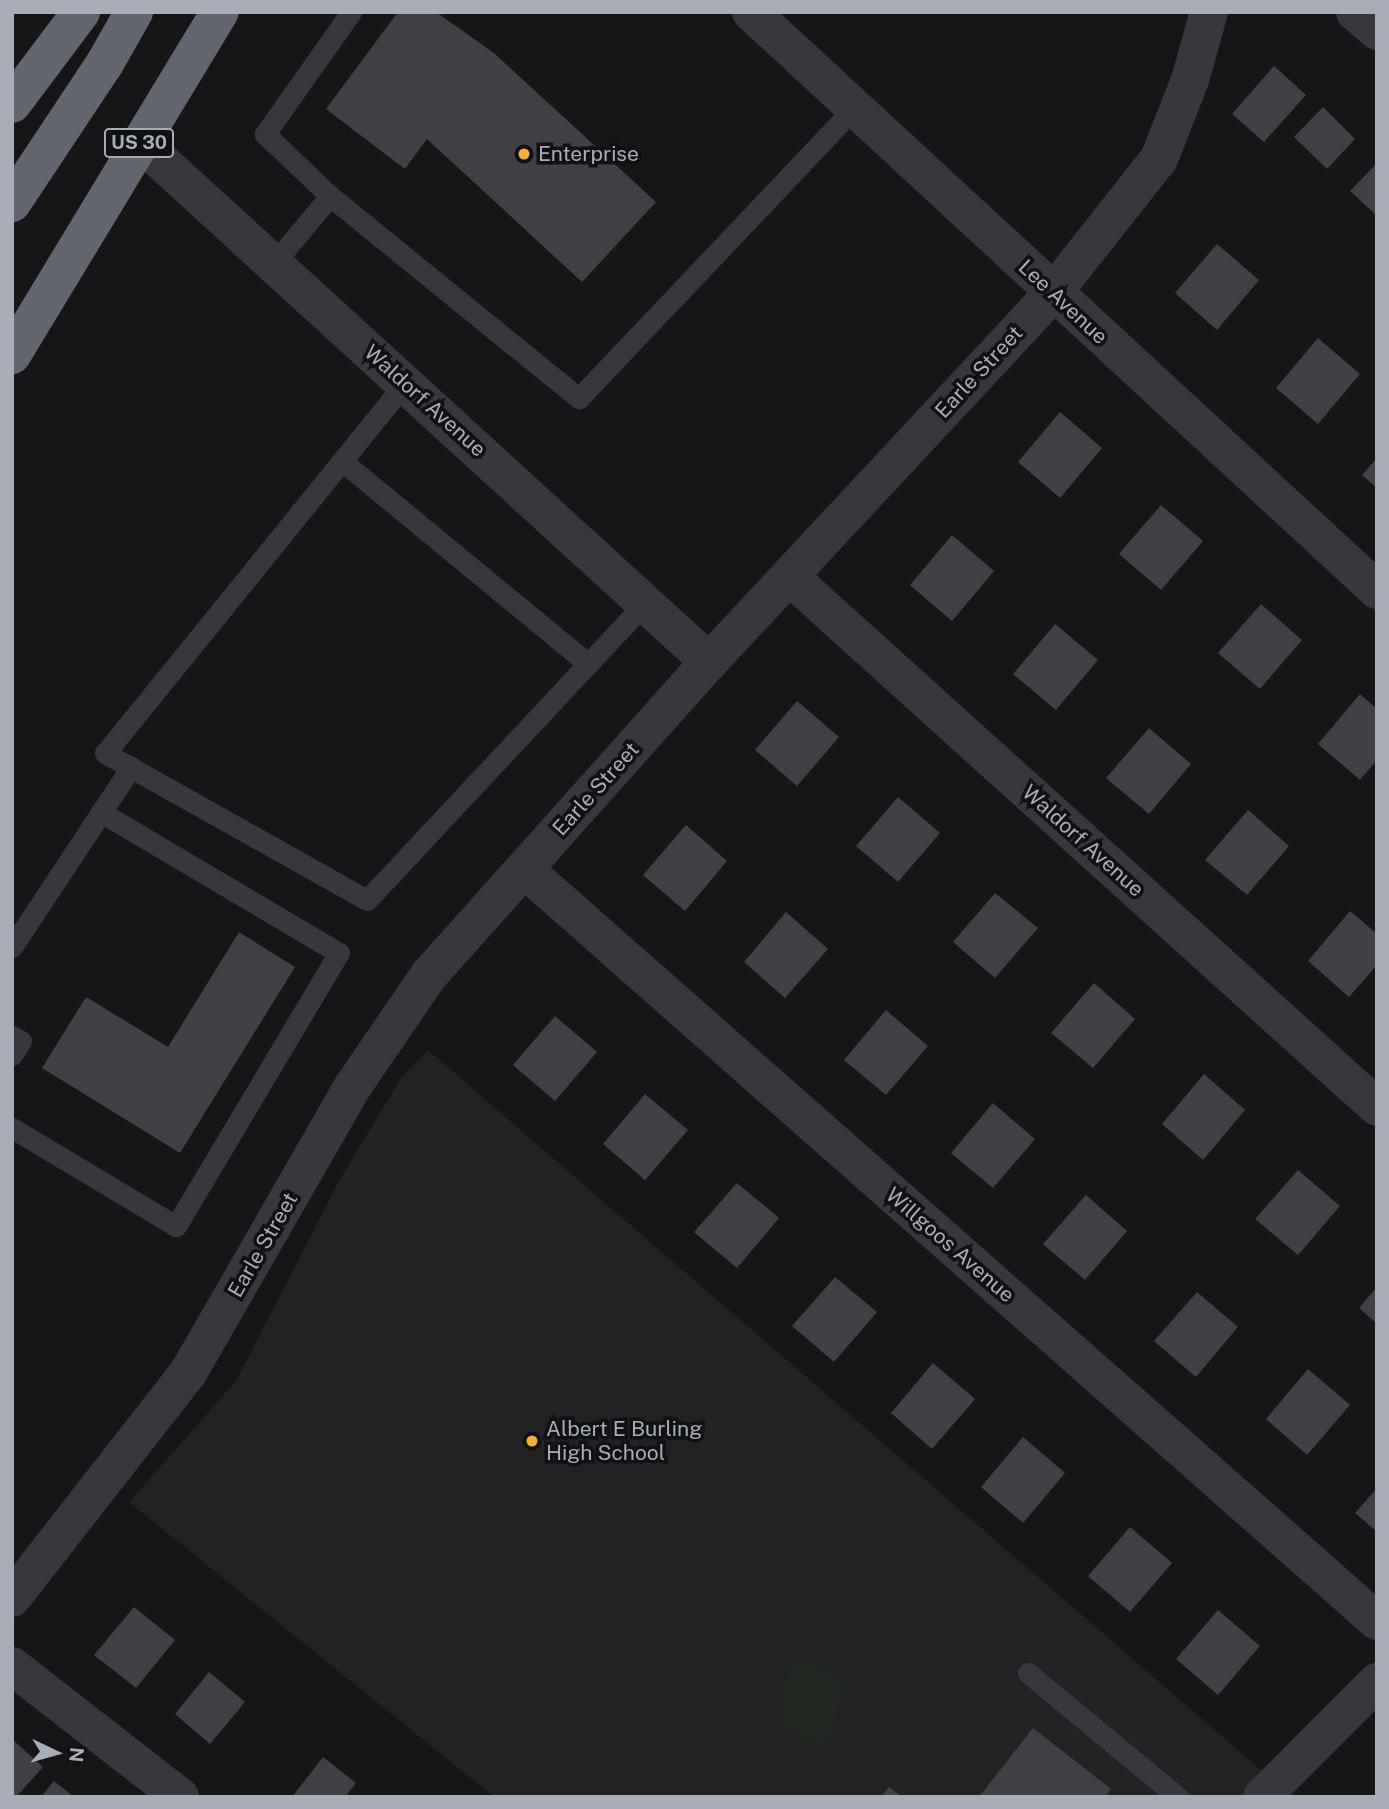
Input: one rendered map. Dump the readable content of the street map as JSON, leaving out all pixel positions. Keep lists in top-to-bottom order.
{
  "streets": {
    "highway": ["US 30"],
    "street": [
      "Lee Avenue",
      "Earle Street",
      "Waldorf Avenue",
      "Willgoos Avenue"
    ]
  },
  "crossings": [
    ["US 30", "Waldorf Avenue"],
    ["Lee Avenue", "Earle Street"],
    ["Earle Street", "Waldorf Avenue"],
    ["Earle Street", "Willgoos Avenue"]
  ],
  "places": ["Enterprise", "Albert E Burling High School"],
  "north": "right"
}
